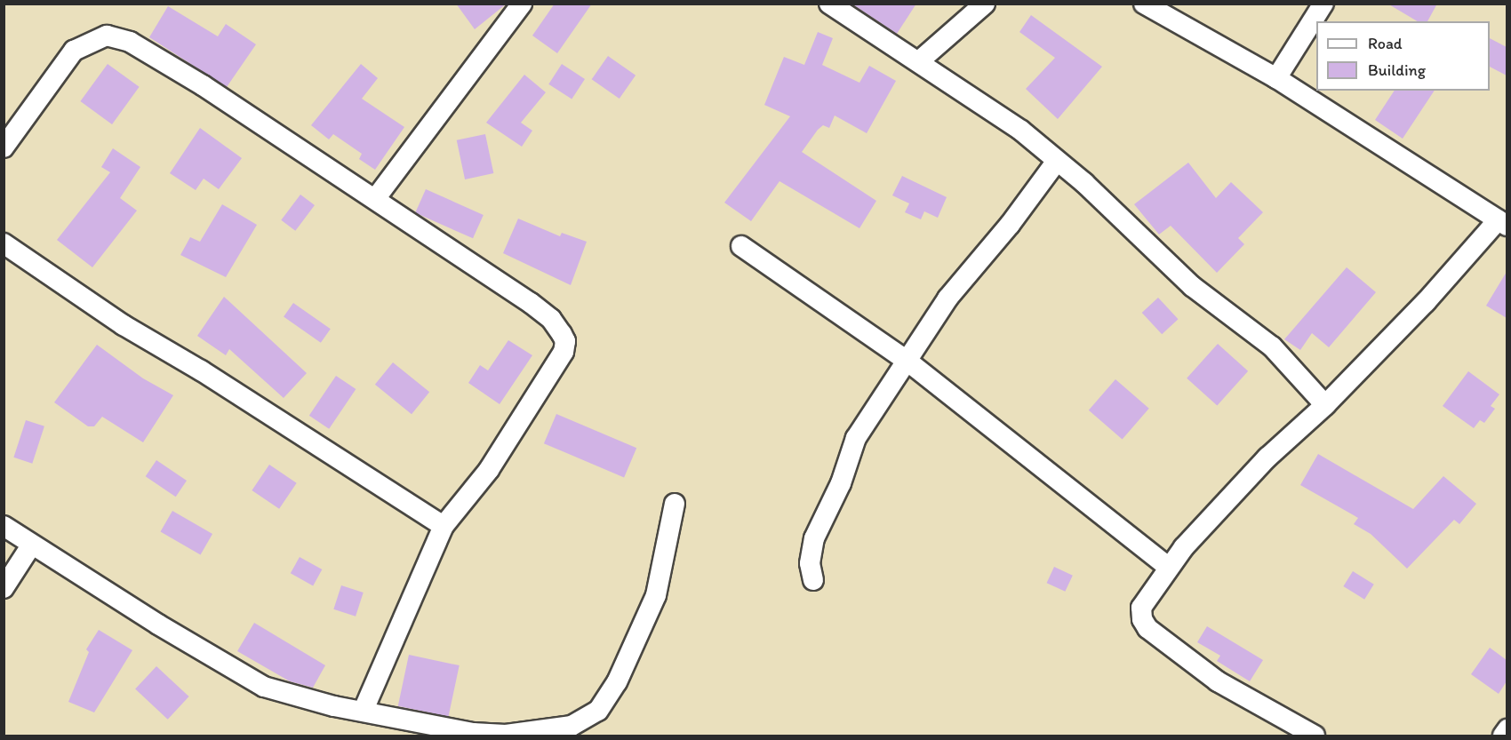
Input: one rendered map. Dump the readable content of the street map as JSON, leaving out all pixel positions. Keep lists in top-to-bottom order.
{
  "legend": ["Road", "Building"]
}
